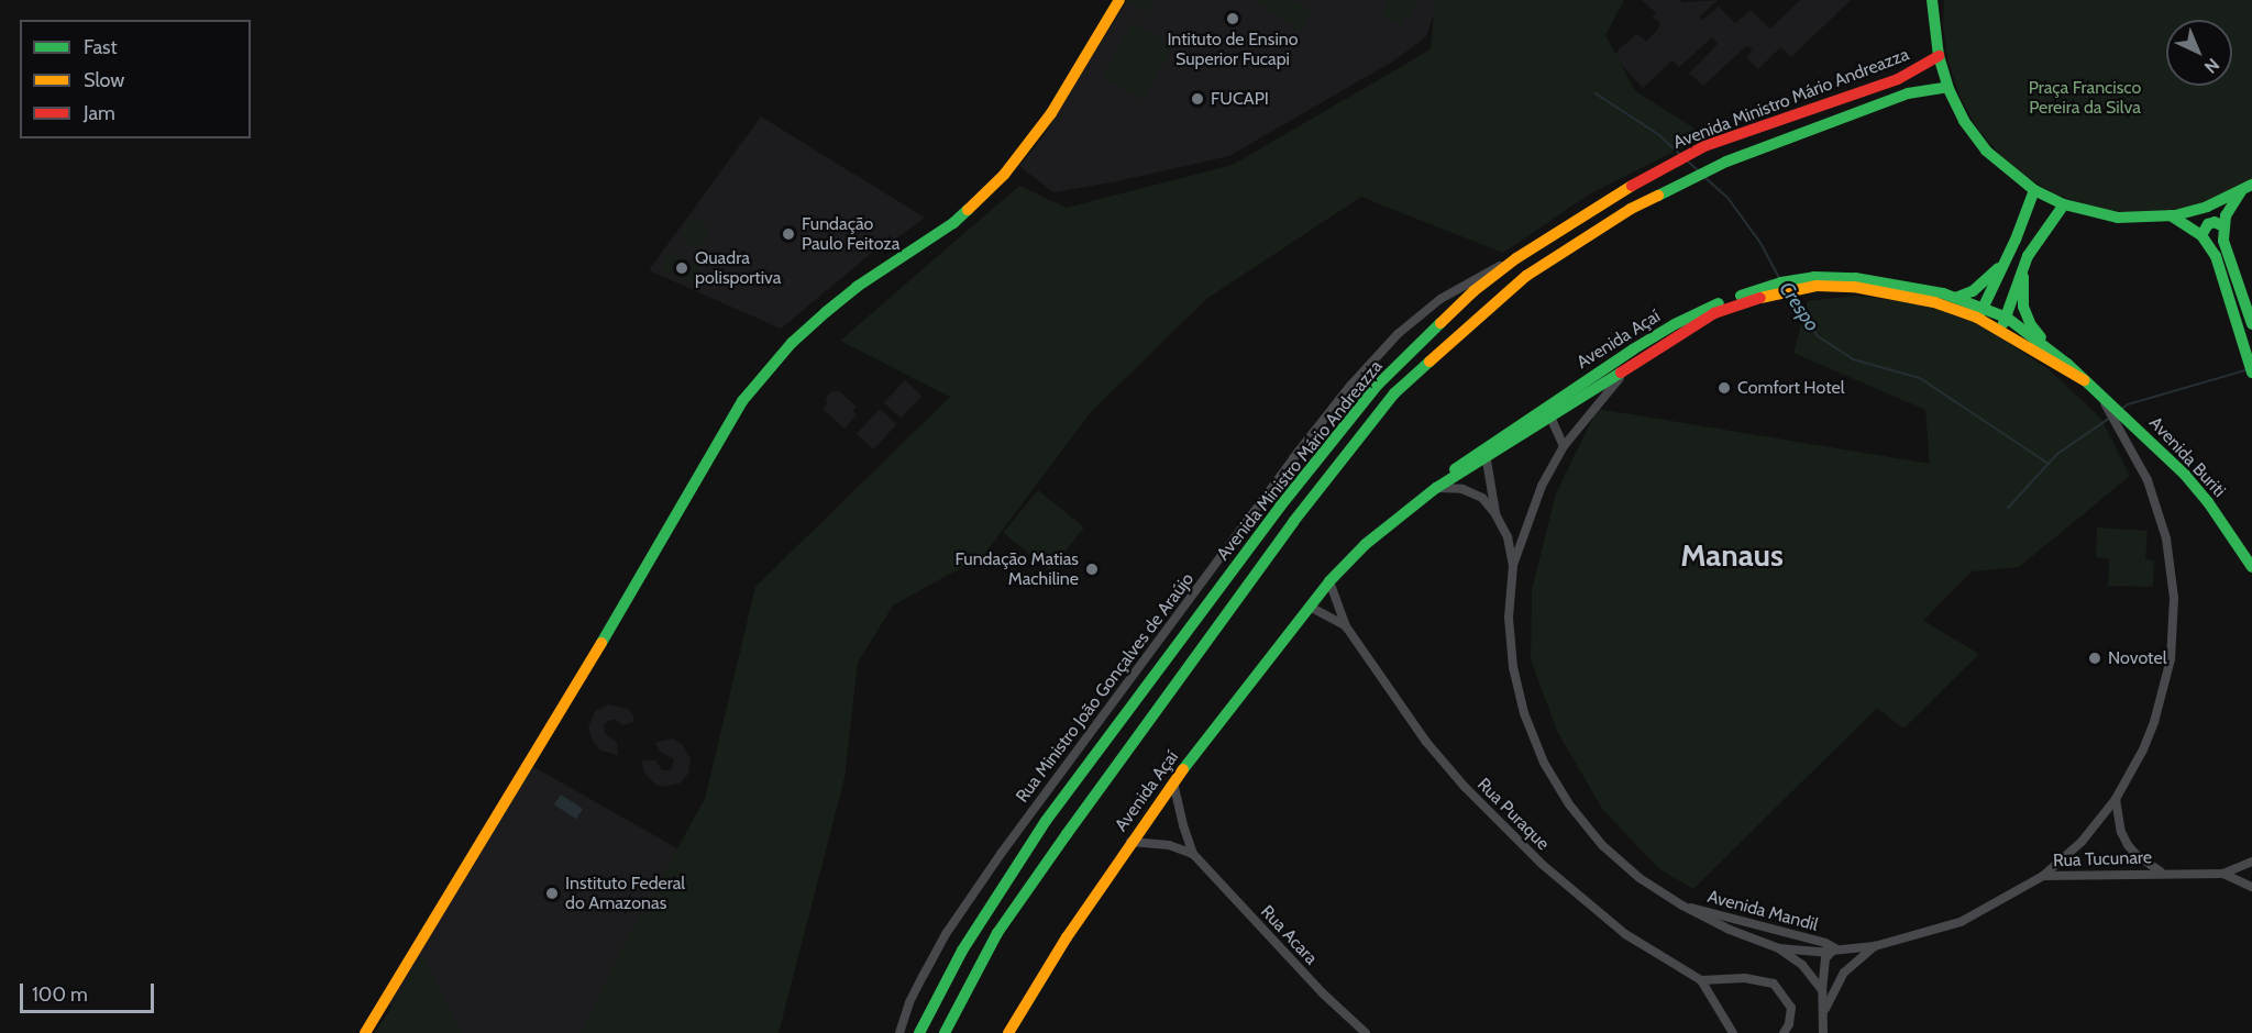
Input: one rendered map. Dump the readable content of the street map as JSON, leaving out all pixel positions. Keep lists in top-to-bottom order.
{
  "streets": {
    "main road": ["Avenida Ministro Mário Andreazza", "Avenida Açaí", "Avenida Buriti"],
    "street": [
      "Rua Ministro João Gonçalves de Araújo",
      "Rua Puraque",
      "Rua Tucunare",
      "Avenida Mandil",
      "Rua Acara"
    ]
  },
  "crossings": [
    ["Avenida Ministro Mário Andreazza", "Rua Ministro João Gonçalves de Araújo"],
    ["Avenida Açaí", "Avenida Buriti"],
    ["Avenida Açaí", "Rua Puraque"],
    ["Avenida Açaí", "Avenida Mandil"],
    ["Avenida Açaí", "Rua Acara"],
    ["Avenida Buriti", "Avenida Mandil"],
    ["Rua Tucunare", "Avenida Mandil"]
  ],
  "districts": ["Manaus"],
  "water": ["Crespo"],
  "parks": ["Praça Francisco Pereira da Silva"],
  "places": [
    "Intituto de Ensino Superior Fucapi",
    "FUCAPI",
    "Fundação Paulo Feitoza",
    "Quadra polisportiva",
    "Comfort Hotel",
    "Fundação Matias Machiline",
    "Novotel",
    "Instituto Federal do Amazonas"
  ],
  "legend": ["Fast", "Slow", "Jam"],
  "scale_bar": "100 m",
  "north": "bottom right"
}
